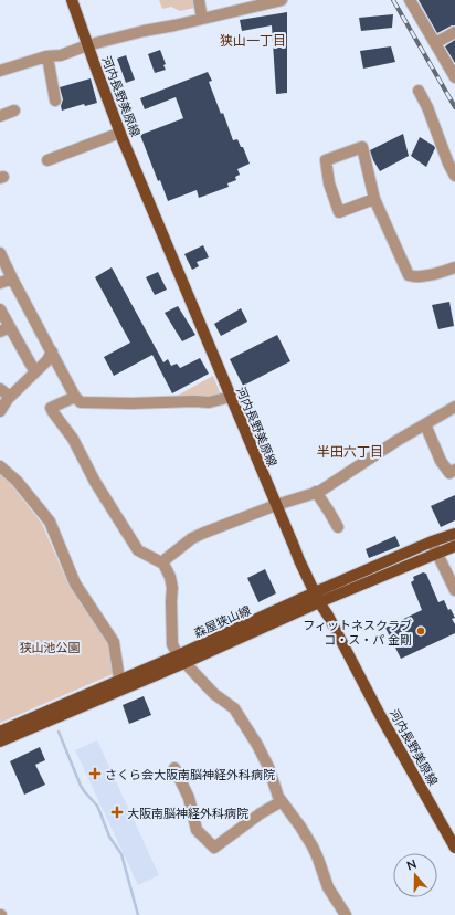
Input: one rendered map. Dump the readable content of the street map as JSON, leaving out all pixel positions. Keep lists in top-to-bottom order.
{
  "streets": {
    "main road": ["河内長野美原線", "森屋狭山線"]
  },
  "crossings": [
    ["河内長野美原線", "森屋狭山線"]
  ],
  "districts": ["狭山一丁目", "半田六丁目"],
  "parks": ["狭山池公園"],
  "places": {
    "other": ["フィットネスクラブ コ・ス・パ 金剛"],
    "health": ["さくら会大阪南脳神経外科病院", "大阪南脳神経外科病院"]
  },
  "north": "top"
}
